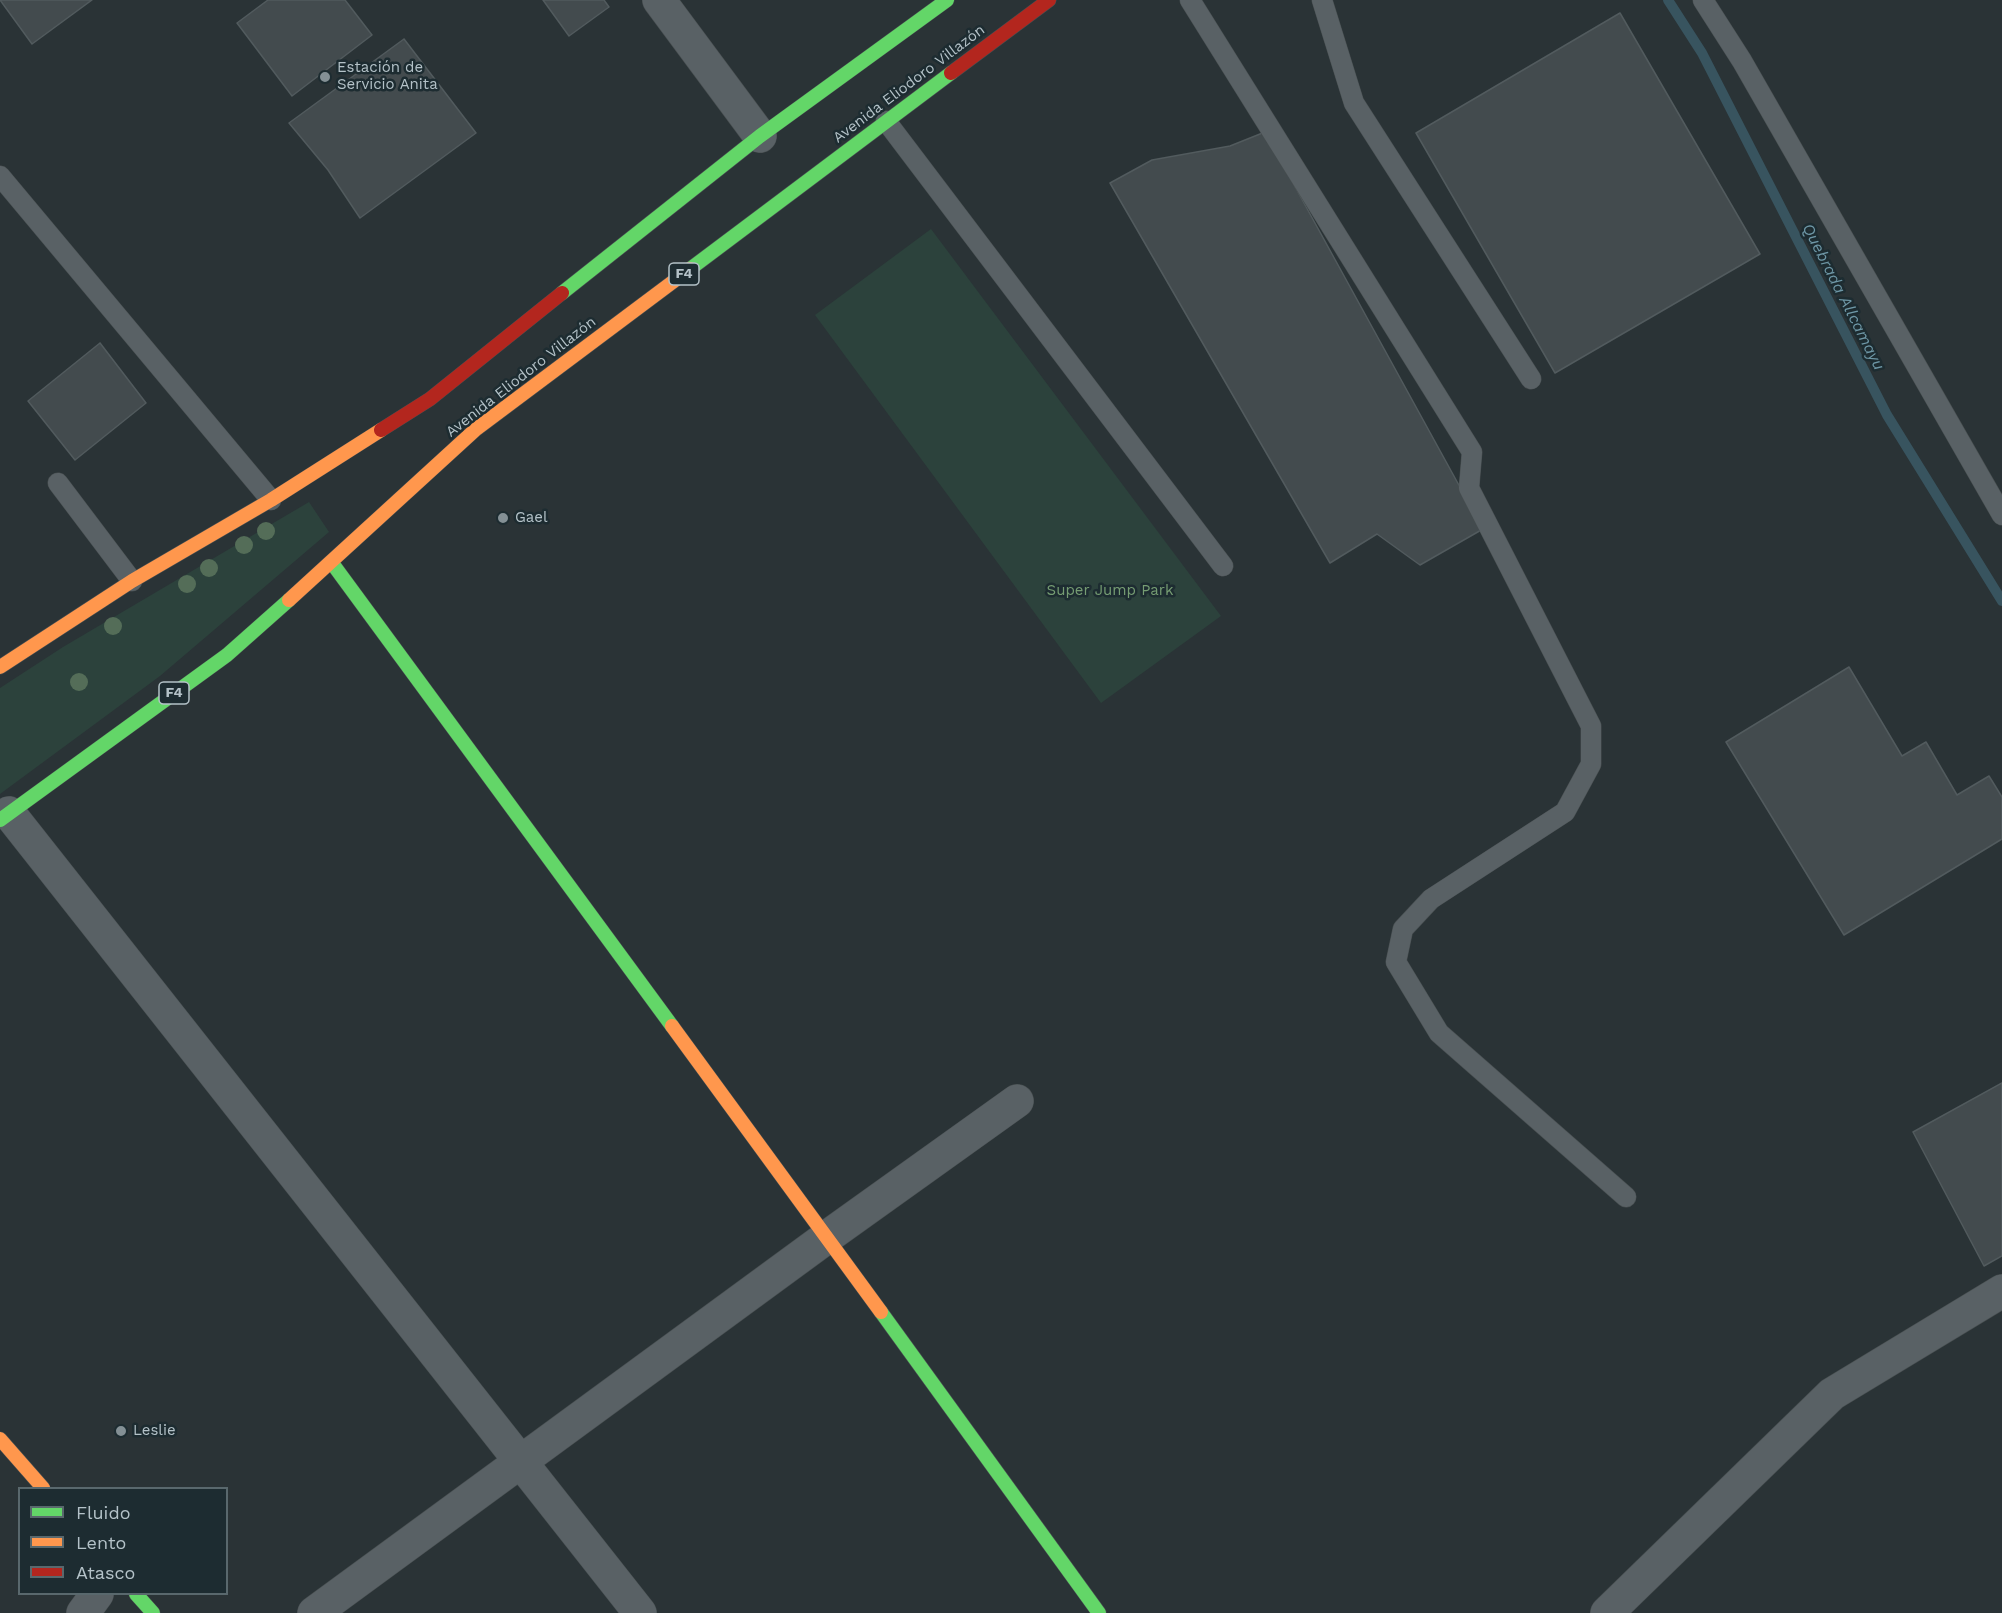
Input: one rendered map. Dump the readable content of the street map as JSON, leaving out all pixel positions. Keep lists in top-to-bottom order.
{
  "streets": {
    "main road": ["Avenida Eliodoro Villazón", "F4"]
  },
  "water": ["Quebrada Allcamayu"],
  "parks": ["Super Jump Park"],
  "places": ["Estación de Servicio Anita", "Gael", "Leslie"],
  "legend": ["Fluido", "Lento", "Atasco"]
}
